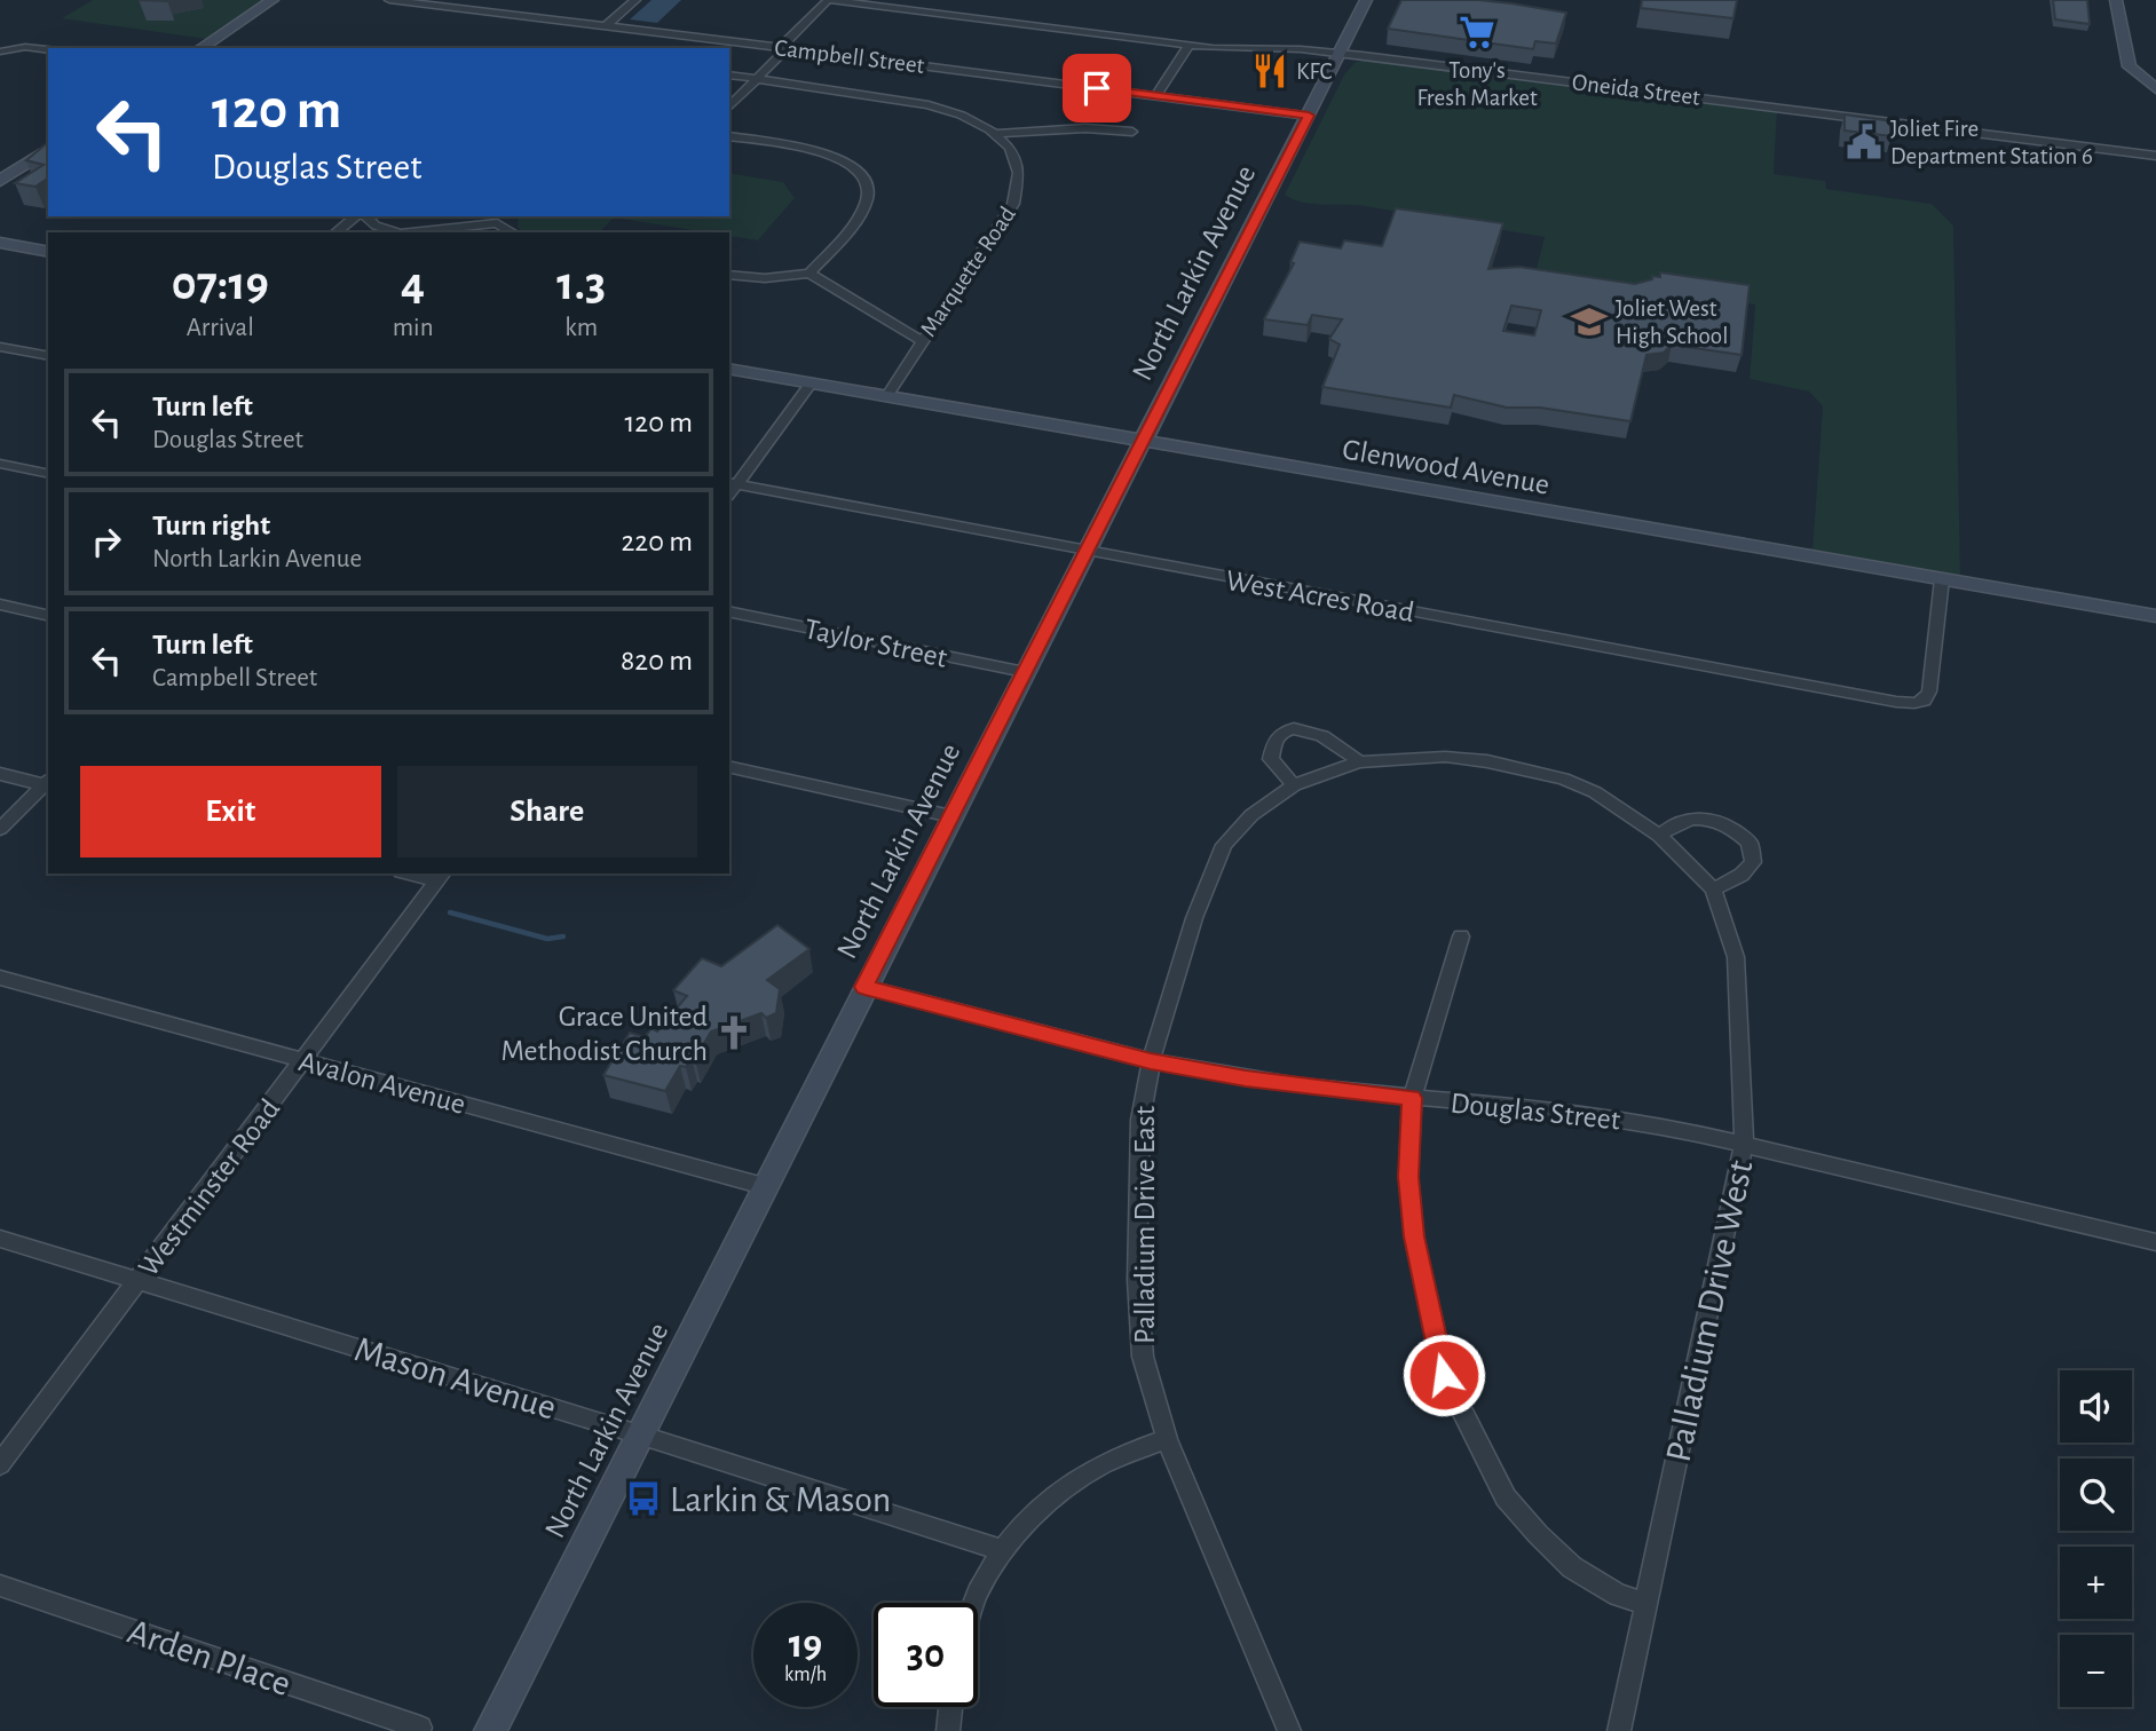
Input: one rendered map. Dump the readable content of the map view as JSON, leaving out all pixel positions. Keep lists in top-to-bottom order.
{
  "streets": {
    "main road": ["North Larkin Avenue", "Glenwood Avenue"],
    "street": [
      "Campbell Street",
      "Oneida Street",
      "Marquette Road",
      "West Acres Road",
      "Taylor Street",
      "Avalon Avenue",
      "Douglas Street",
      "Westminster Road",
      "Palladium Drive East",
      "Palladium Drive West",
      "Mason Avenue",
      "Arden Place"
    ]
  },
  "crossings": [
    ["Campbell Street", "North Larkin Avenue"],
    ["Oneida Street", "North Larkin Avenue"],
    ["Marquette Road", "Glenwood Avenue"],
    ["North Larkin Avenue", "Glenwood Avenue"],
    ["North Larkin Avenue", "West Acres Road"],
    ["North Larkin Avenue", "Taylor Street"],
    ["North Larkin Avenue", "Avalon Avenue"],
    ["North Larkin Avenue", "Douglas Street"],
    ["North Larkin Avenue", "Mason Avenue"],
    ["Glenwood Avenue", "West Acres Road"],
    ["Avalon Avenue", "Westminster Road"],
    ["Douglas Street", "Palladium Drive East"],
    ["Douglas Street", "Palladium Drive West"],
    ["Westminster Road", "Mason Avenue"],
    ["Palladium Drive East", "Palladium Drive West"]
  ],
  "places": {
    "supermarket": ["Tony's Fresh Market"],
    "restaurant": ["KFC"],
    "public building": ["Joliet Fire Department Station 6"],
    "school or university": ["Joliet West High School"],
    "church": ["Grace United Methodist Church"],
    "bus stop": ["Larkin & Mason"]
  },
  "page": {
    "turn": ["120 m", "Douglas Street"],
    "eta": [
      "07:19",
      "Arrival",
      "4",
      "min",
      "1.3",
      "km"
    ],
    "list": [
      {
        "name": "Turn left",
        "note": "Douglas Street",
        "value": "120 m"
      },
      {
        "name": "Turn right",
        "note": "North Larkin Avenue",
        "value": "220 m"
      },
      {
        "name": "Turn left",
        "note": "Campbell Street",
        "value": "820 m"
      }
    ],
    "buttons": ["Exit", "Share"],
    "map_buttons": ["+", "−"],
    "speed": "19 km/h",
    "limit": "30"
  }
}
